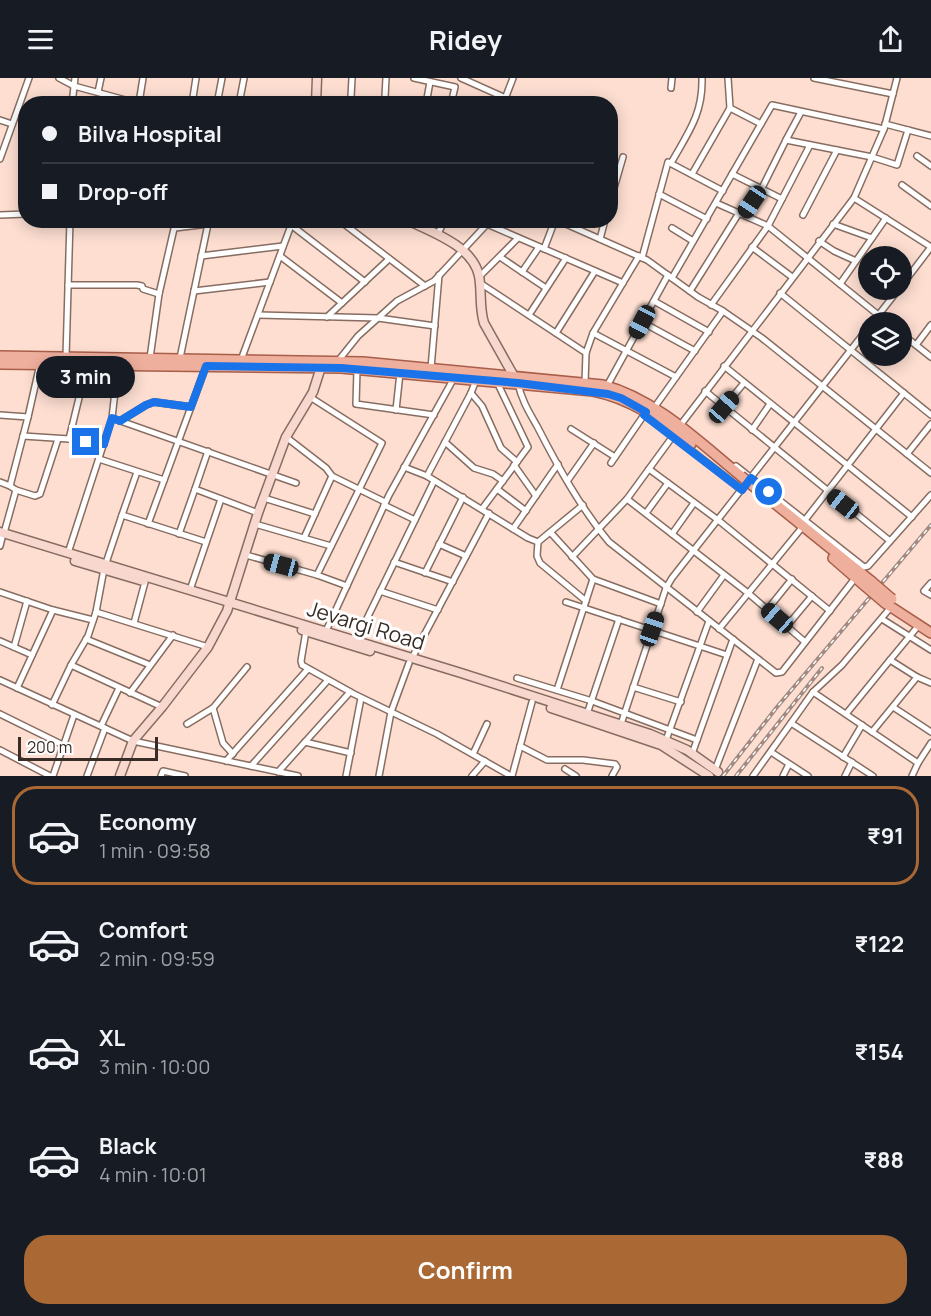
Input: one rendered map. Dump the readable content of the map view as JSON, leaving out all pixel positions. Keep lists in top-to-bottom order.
{
  "streets": {
    "main road": ["Jevargi Road"]
  },
  "scale_bar": "200 m",
  "page": {
    "header": "Ridey",
    "banner": ["Bilva Hospital", "Drop-off"],
    "bubble": "3 min",
    "scale": "200 m",
    "list": [
      {
        "name": "Economy",
        "note": "1 min · 09:58",
        "value": "₹91"
      },
      {
        "name": "Comfort",
        "note": "2 min · 09:59",
        "value": "₹122"
      },
      {
        "name": "XL",
        "note": "3 min · 10:00",
        "value": "₹154"
      },
      {
        "name": "Black",
        "note": "4 min · 10:01",
        "value": "₹88"
      }
    ],
    "buttons": "Confirm"
  }
}
